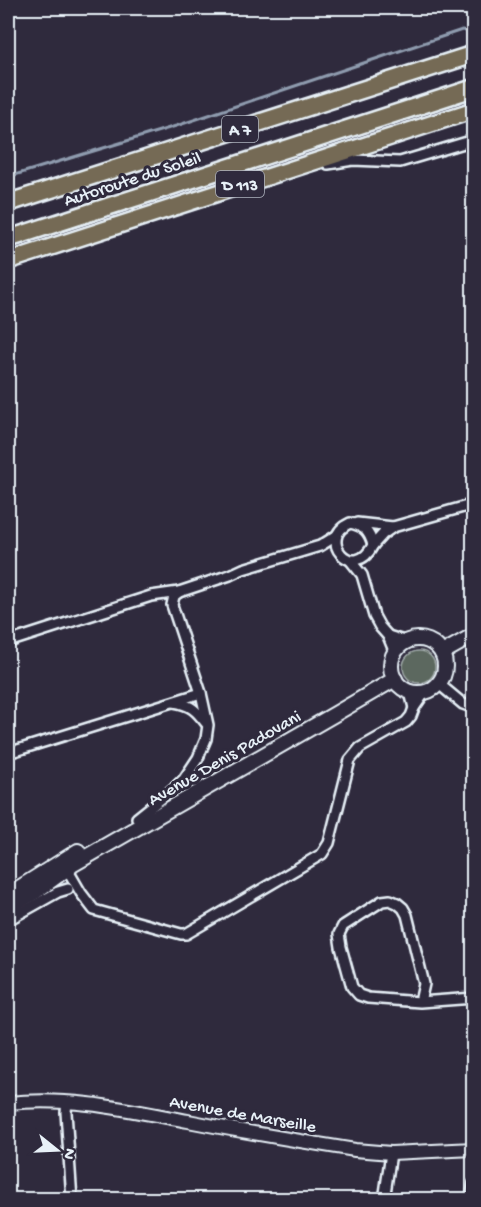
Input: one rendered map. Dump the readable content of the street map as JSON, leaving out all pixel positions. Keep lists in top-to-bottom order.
{
  "streets": {
    "highway": ["A 7", "Autoroute du Soleil"],
    "main road": ["D 113", "Avenue Denis Padovani"],
    "street": ["Avenue de Marseille"]
  },
  "north": "right"
}
